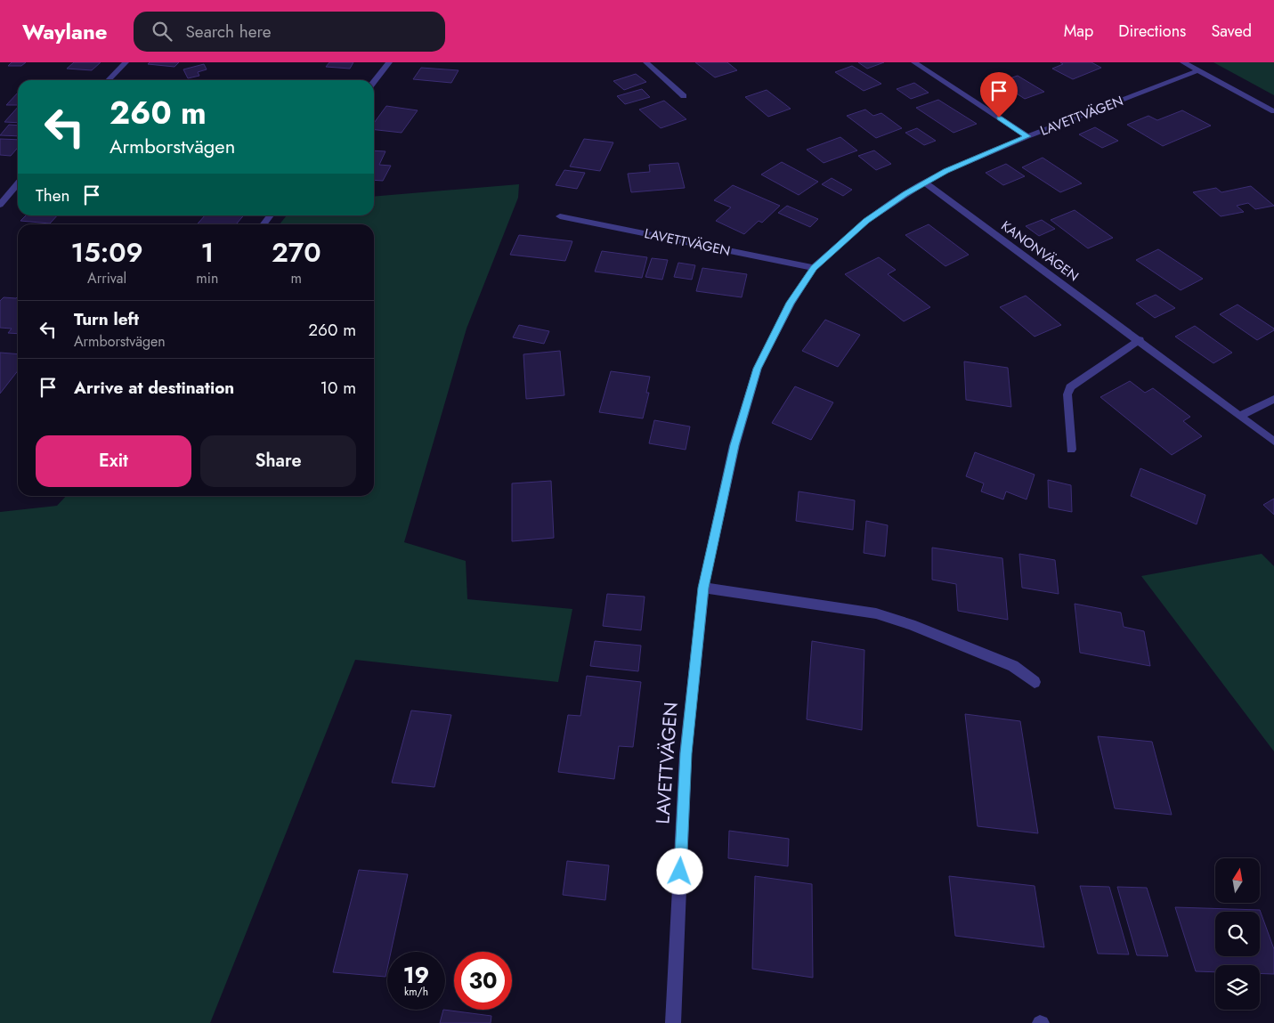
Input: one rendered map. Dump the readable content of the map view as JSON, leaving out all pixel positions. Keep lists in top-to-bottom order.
{
  "streets": {
    "street": ["LAVETTVÄGEN", "KANONVÄGEN"]
  },
  "crossings": [
    ["LAVETTVÄGEN", "KANONVÄGEN"]
  ],
  "north": "top",
  "page": {
    "header": "Waylane",
    "search": "Search here",
    "nav": ["Map", "Directions", "Saved"],
    "turn": ["260 m", "Armborstvägen"],
    "then": "Then",
    "eta": [
      "15:09",
      "Arrival",
      "1",
      "min",
      "270",
      "m"
    ],
    "list": [
      {
        "name": "Turn left",
        "note": "Armborstvägen",
        "value": "260 m"
      },
      {
        "name": "Arrive at destination",
        "value": "10 m"
      }
    ],
    "buttons": ["Exit", "Share"],
    "speed": "19 km/h",
    "limit": "30"
  }
}
